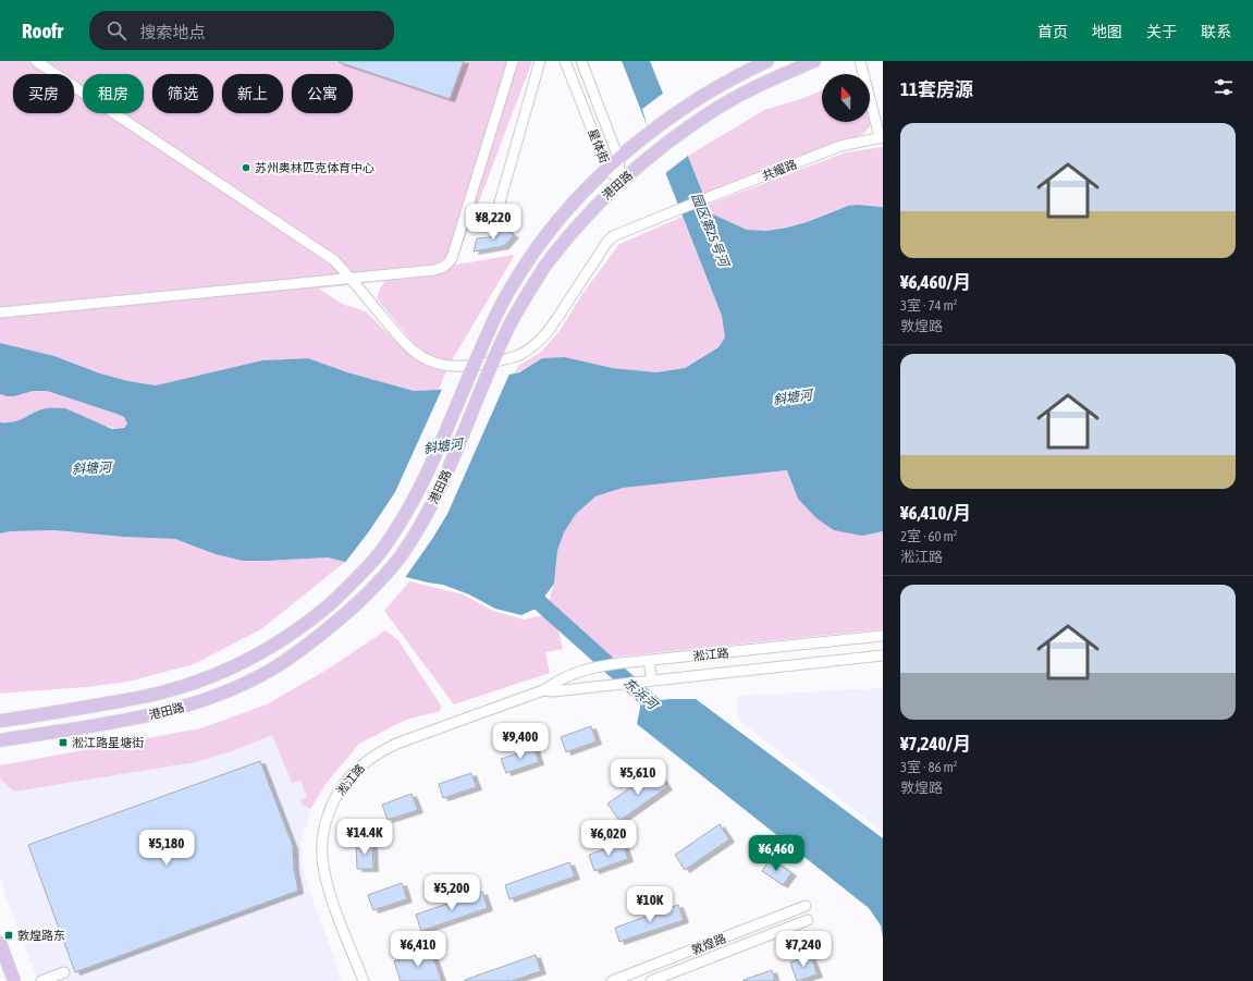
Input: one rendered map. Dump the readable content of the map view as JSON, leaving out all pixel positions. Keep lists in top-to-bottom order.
{
  "streets": {
    "main road": ["港田路"],
    "street": [
      "星体街",
      "共耀路",
      "淞江路",
      "敦煌路"
    ]
  },
  "crossings": [
    ["星体街", "港田路"]
  ],
  "water": ["园区第25号河", "斜塘河", "东浜河"],
  "places": {
    "other": ["苏州奥林匹克体育中心"],
    "transit": ["淞江路星塘街", "敦煌路东"]
  },
  "north": "top",
  "page": {
    "header": "Roofr",
    "search": "搜索地点",
    "nav": [
      "首页",
      "地图",
      "关于",
      "联系"
    ],
    "heading": "11套房源",
    "chip": [
      "买房",
      "租房",
      "筛选",
      "新上",
      "公寓"
    ],
    "list": [
      {
        "name": "¥6,460/月",
        "note": "3室 · 74 m² · 敦煌路"
      },
      {
        "name": "¥6,410/月",
        "note": "2室 · 60 m² · 淞江路"
      },
      {
        "name": "¥7,240/月",
        "note": "3室 · 86 m² · 敦煌路"
      }
    ],
    "price": [
      "¥8,220",
      "¥9,400",
      "¥5,610",
      "¥14.4K",
      "¥6,020",
      "¥5,180",
      "¥6,460",
      "¥5,200",
      "¥10K",
      "¥6,410",
      "¥7,240"
    ]
  }
}
